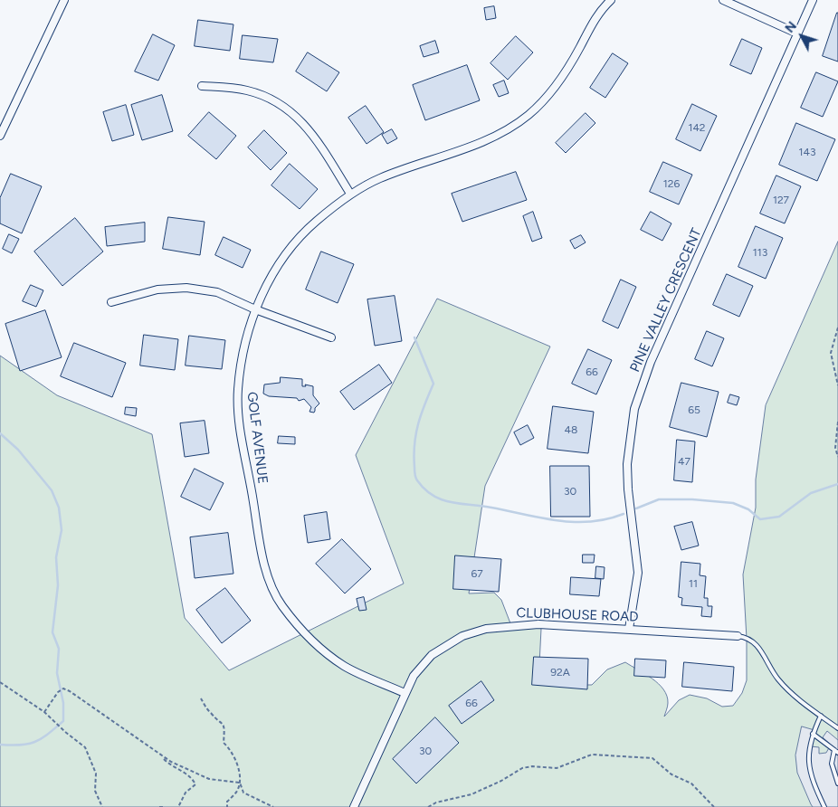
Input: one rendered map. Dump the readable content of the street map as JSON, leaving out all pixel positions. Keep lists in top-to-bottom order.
{
  "streets": {
    "street": ["PINE VALLEY CRESCENT", "GOLF AVENUE", "CLUBHOUSE ROAD"]
  },
  "crossings": [
    ["PINE VALLEY CRESCENT", "CLUBHOUSE ROAD"],
    ["GOLF AVENUE", "CLUBHOUSE ROAD"]
  ],
  "house_numbers": [
    "142",
    "143",
    "126",
    "127",
    "113",
    "66",
    "65",
    "48",
    "47",
    "30",
    "67",
    "11",
    "92A",
    "66",
    "30"
  ],
  "north": "top left"
}
